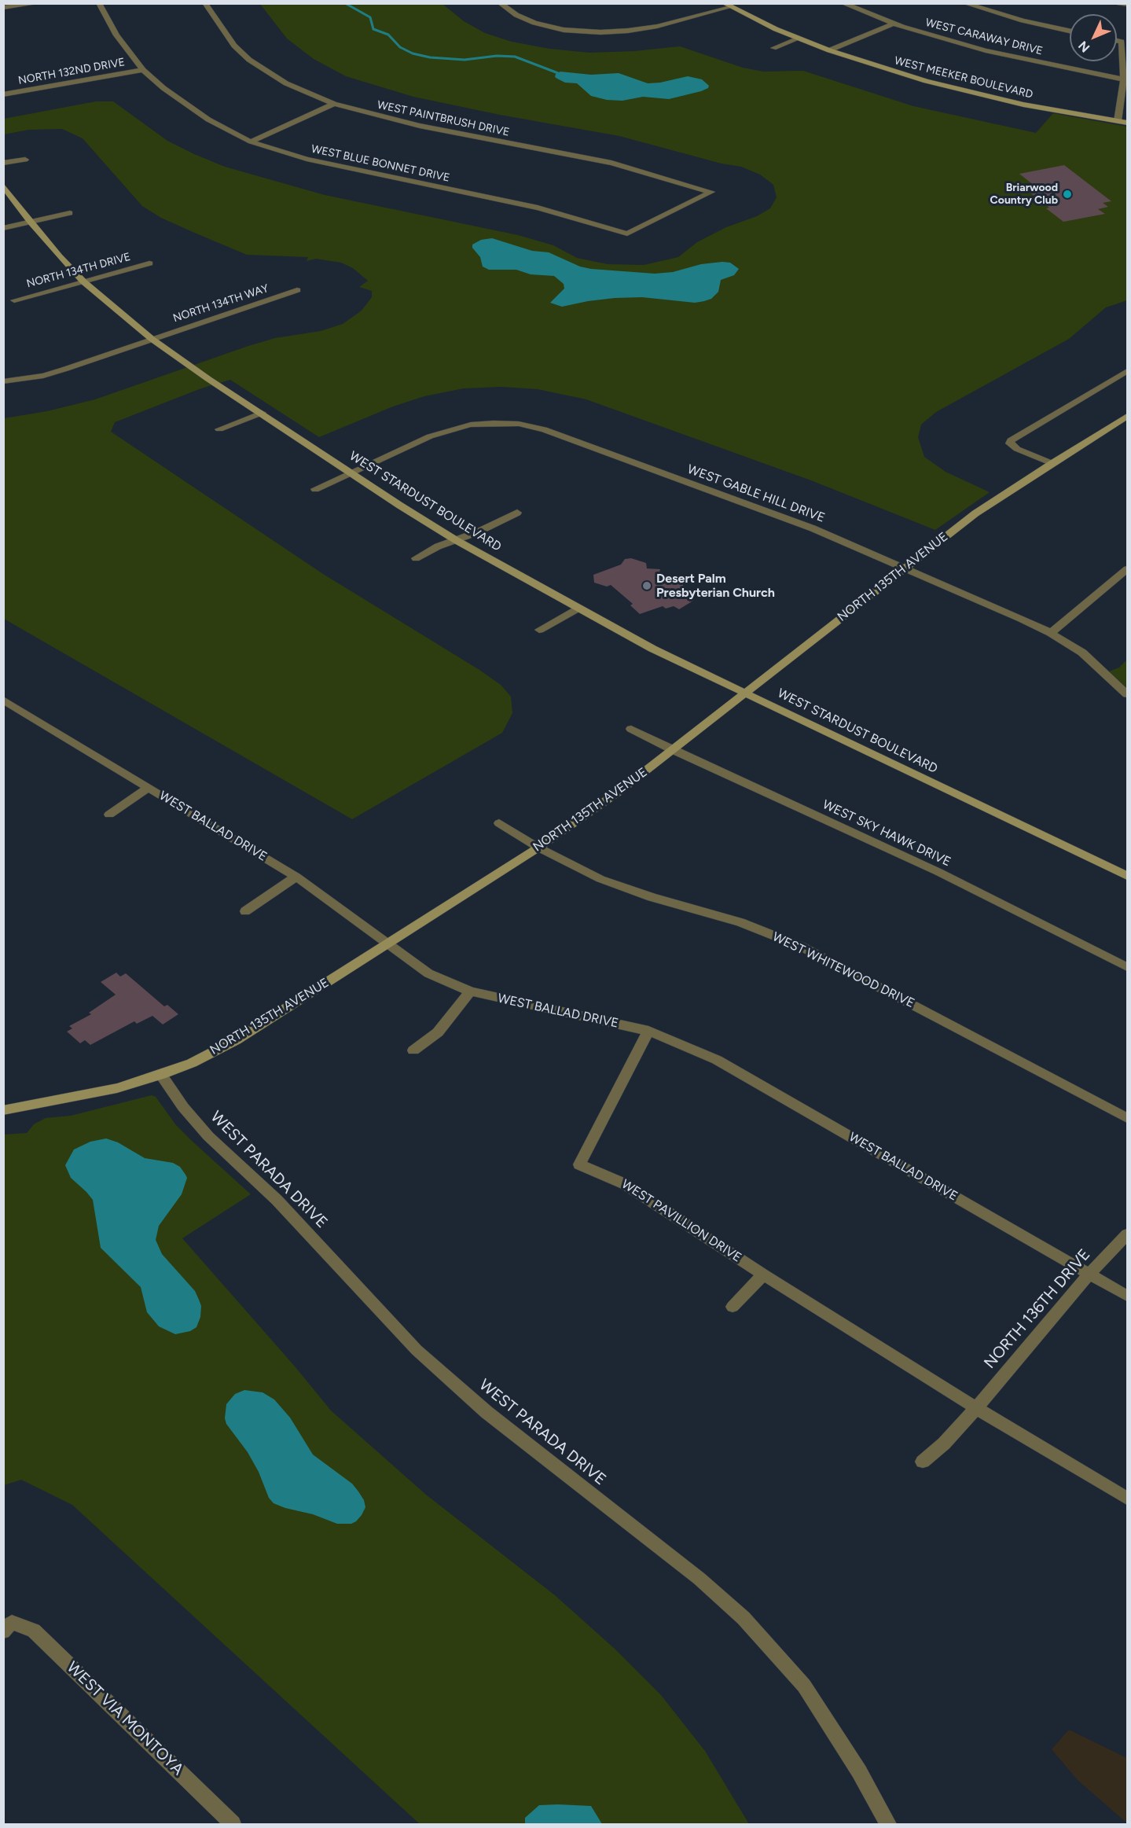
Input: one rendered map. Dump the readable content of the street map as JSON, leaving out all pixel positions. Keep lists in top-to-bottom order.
{
  "streets": {
    "street": [
      "WEST CARAWAY DRIVE",
      "NORTH 132ND DRIVE",
      "WEST MEEKER BOULEVARD",
      "WEST PAINTBRUSH DRIVE",
      "WEST BLUE BONNET DRIVE",
      "NORTH 134TH DRIVE",
      "NORTH 134TH WAY",
      "WEST GABLE HILL DRIVE",
      "WEST STARDUST BOULEVARD",
      "NORTH 135TH AVENUE",
      "WEST BALLAD DRIVE",
      "WEST SKY HAWK DRIVE",
      "WEST WHITEWOOD DRIVE",
      "WEST PARADA DRIVE",
      "WEST PAVILLION DRIVE",
      "NORTH 136TH DRIVE",
      "WEST VIA MONTOYA"
    ]
  },
  "crossings": [
    ["NORTH 132ND DRIVE", "WEST BLUE BONNET DRIVE"],
    ["WEST PAINTBRUSH DRIVE", "WEST BLUE BONNET DRIVE"],
    ["NORTH 134TH DRIVE", "WEST STARDUST BOULEVARD"],
    ["NORTH 134TH WAY", "WEST STARDUST BOULEVARD"],
    ["WEST GABLE HILL DRIVE", "WEST STARDUST BOULEVARD"],
    ["WEST GABLE HILL DRIVE", "NORTH 135TH AVENUE"],
    ["WEST STARDUST BOULEVARD", "NORTH 135TH AVENUE"],
    ["NORTH 135TH AVENUE", "WEST BALLAD DRIVE"],
    ["NORTH 135TH AVENUE", "WEST SKY HAWK DRIVE"],
    ["NORTH 135TH AVENUE", "WEST WHITEWOOD DRIVE"],
    ["NORTH 135TH AVENUE", "WEST PARADA DRIVE"],
    ["WEST BALLAD DRIVE", "WEST PAVILLION DRIVE"],
    ["WEST BALLAD DRIVE", "NORTH 136TH DRIVE"],
    ["WEST PAVILLION DRIVE", "NORTH 136TH DRIVE"]
  ],
  "places": ["Briarwood Country Club", "Desert Palm Presbyterian Church"],
  "north": "bottom left"
}
